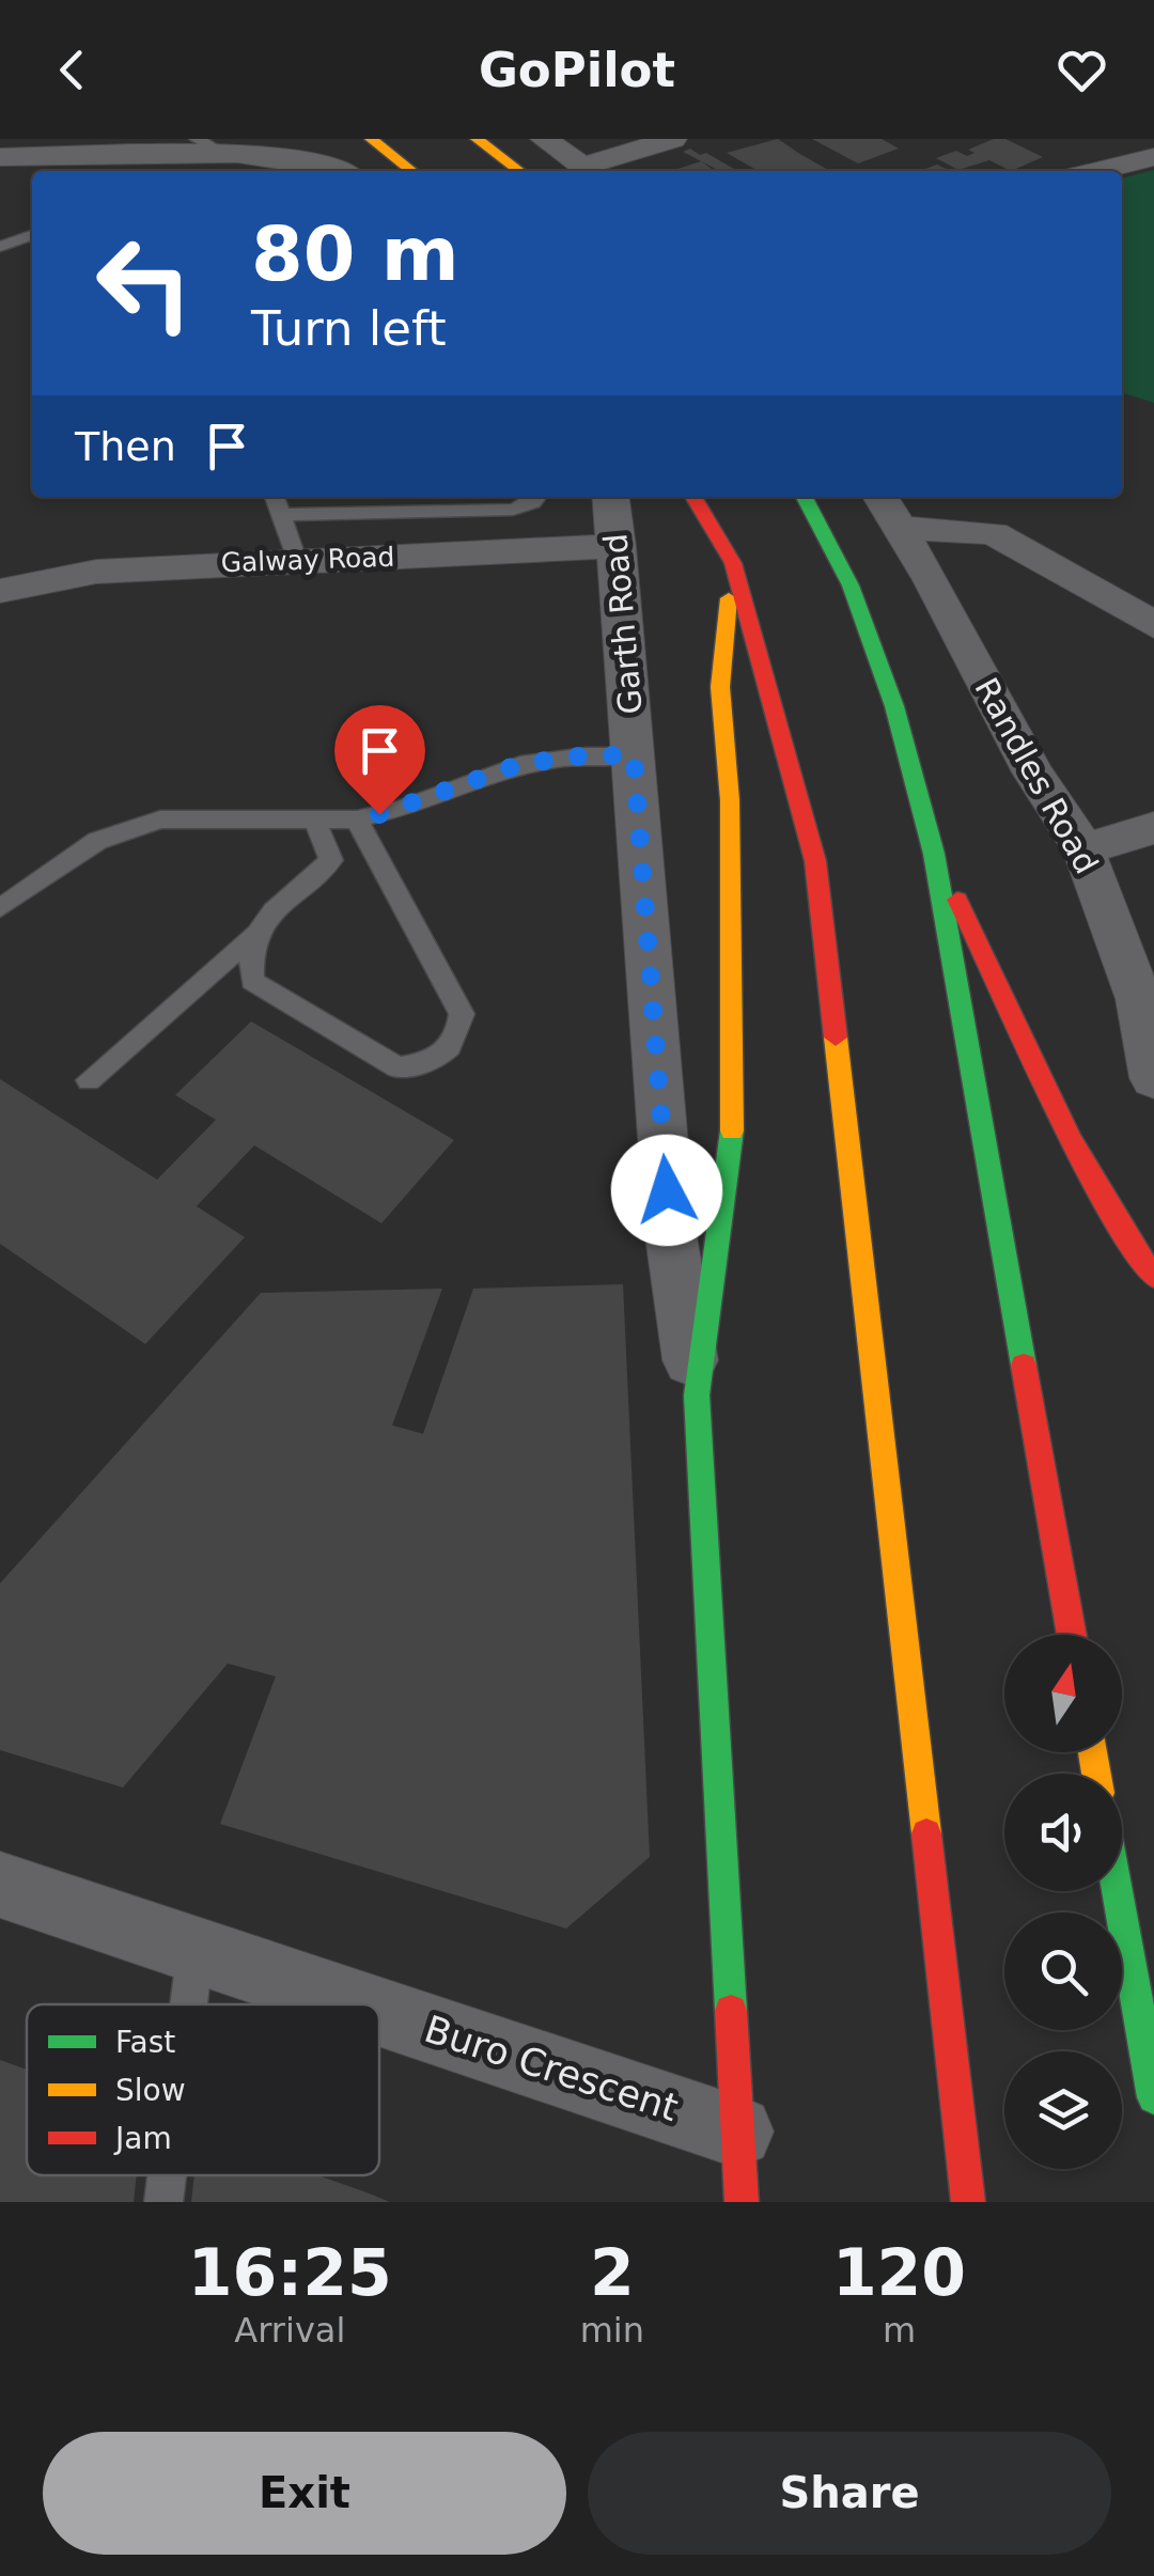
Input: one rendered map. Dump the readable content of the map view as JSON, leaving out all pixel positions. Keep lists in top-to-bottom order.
{
  "streets": {
    "street": [
      "Galway Road",
      "Garth Road",
      "Randles Road",
      "Buro Crescent"
    ]
  },
  "crossings": [
    ["Galway Road", "Garth Road"]
  ],
  "legend": ["Fast", "Slow", "Jam"],
  "north": "top",
  "page": {
    "header": "GoPilot",
    "turn": ["80 m", "Turn left"],
    "then": "Then",
    "eta": [
      "16:25",
      "Arrival",
      "2",
      "min",
      "120",
      "m"
    ],
    "buttons": ["Exit", "Share"]
  }
}
